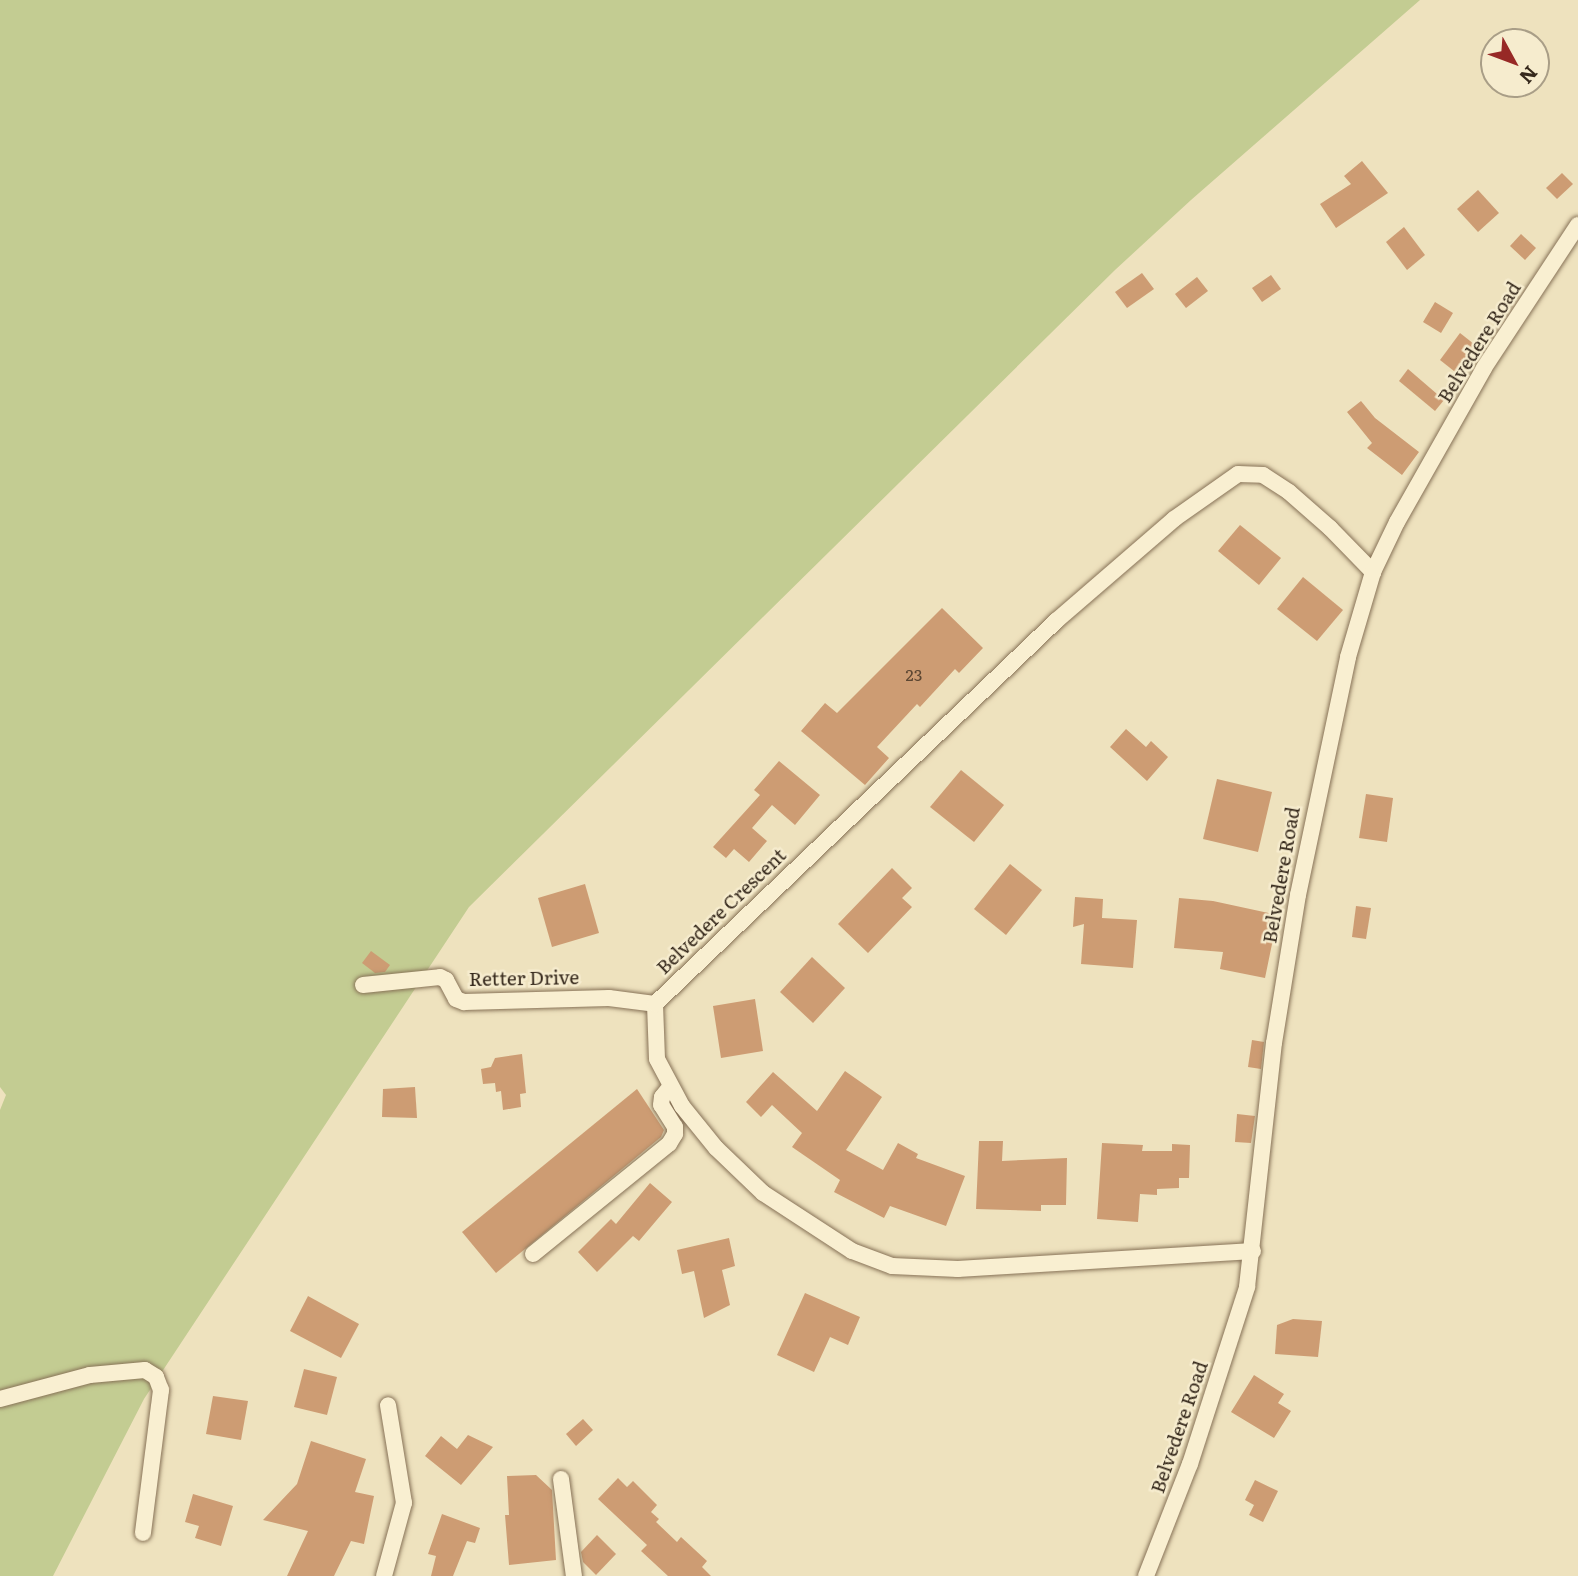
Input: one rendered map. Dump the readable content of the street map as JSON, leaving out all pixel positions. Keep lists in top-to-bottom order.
{
  "streets": {
    "street": ["Belvedere Road", "Belvedere Crescent", "Retter Drive"]
  },
  "crossings": [
    ["Belvedere Road", "Belvedere Crescent"],
    ["Belvedere Crescent", "Retter Drive"]
  ],
  "house_numbers": ["23"],
  "north": "bottom right"
}
